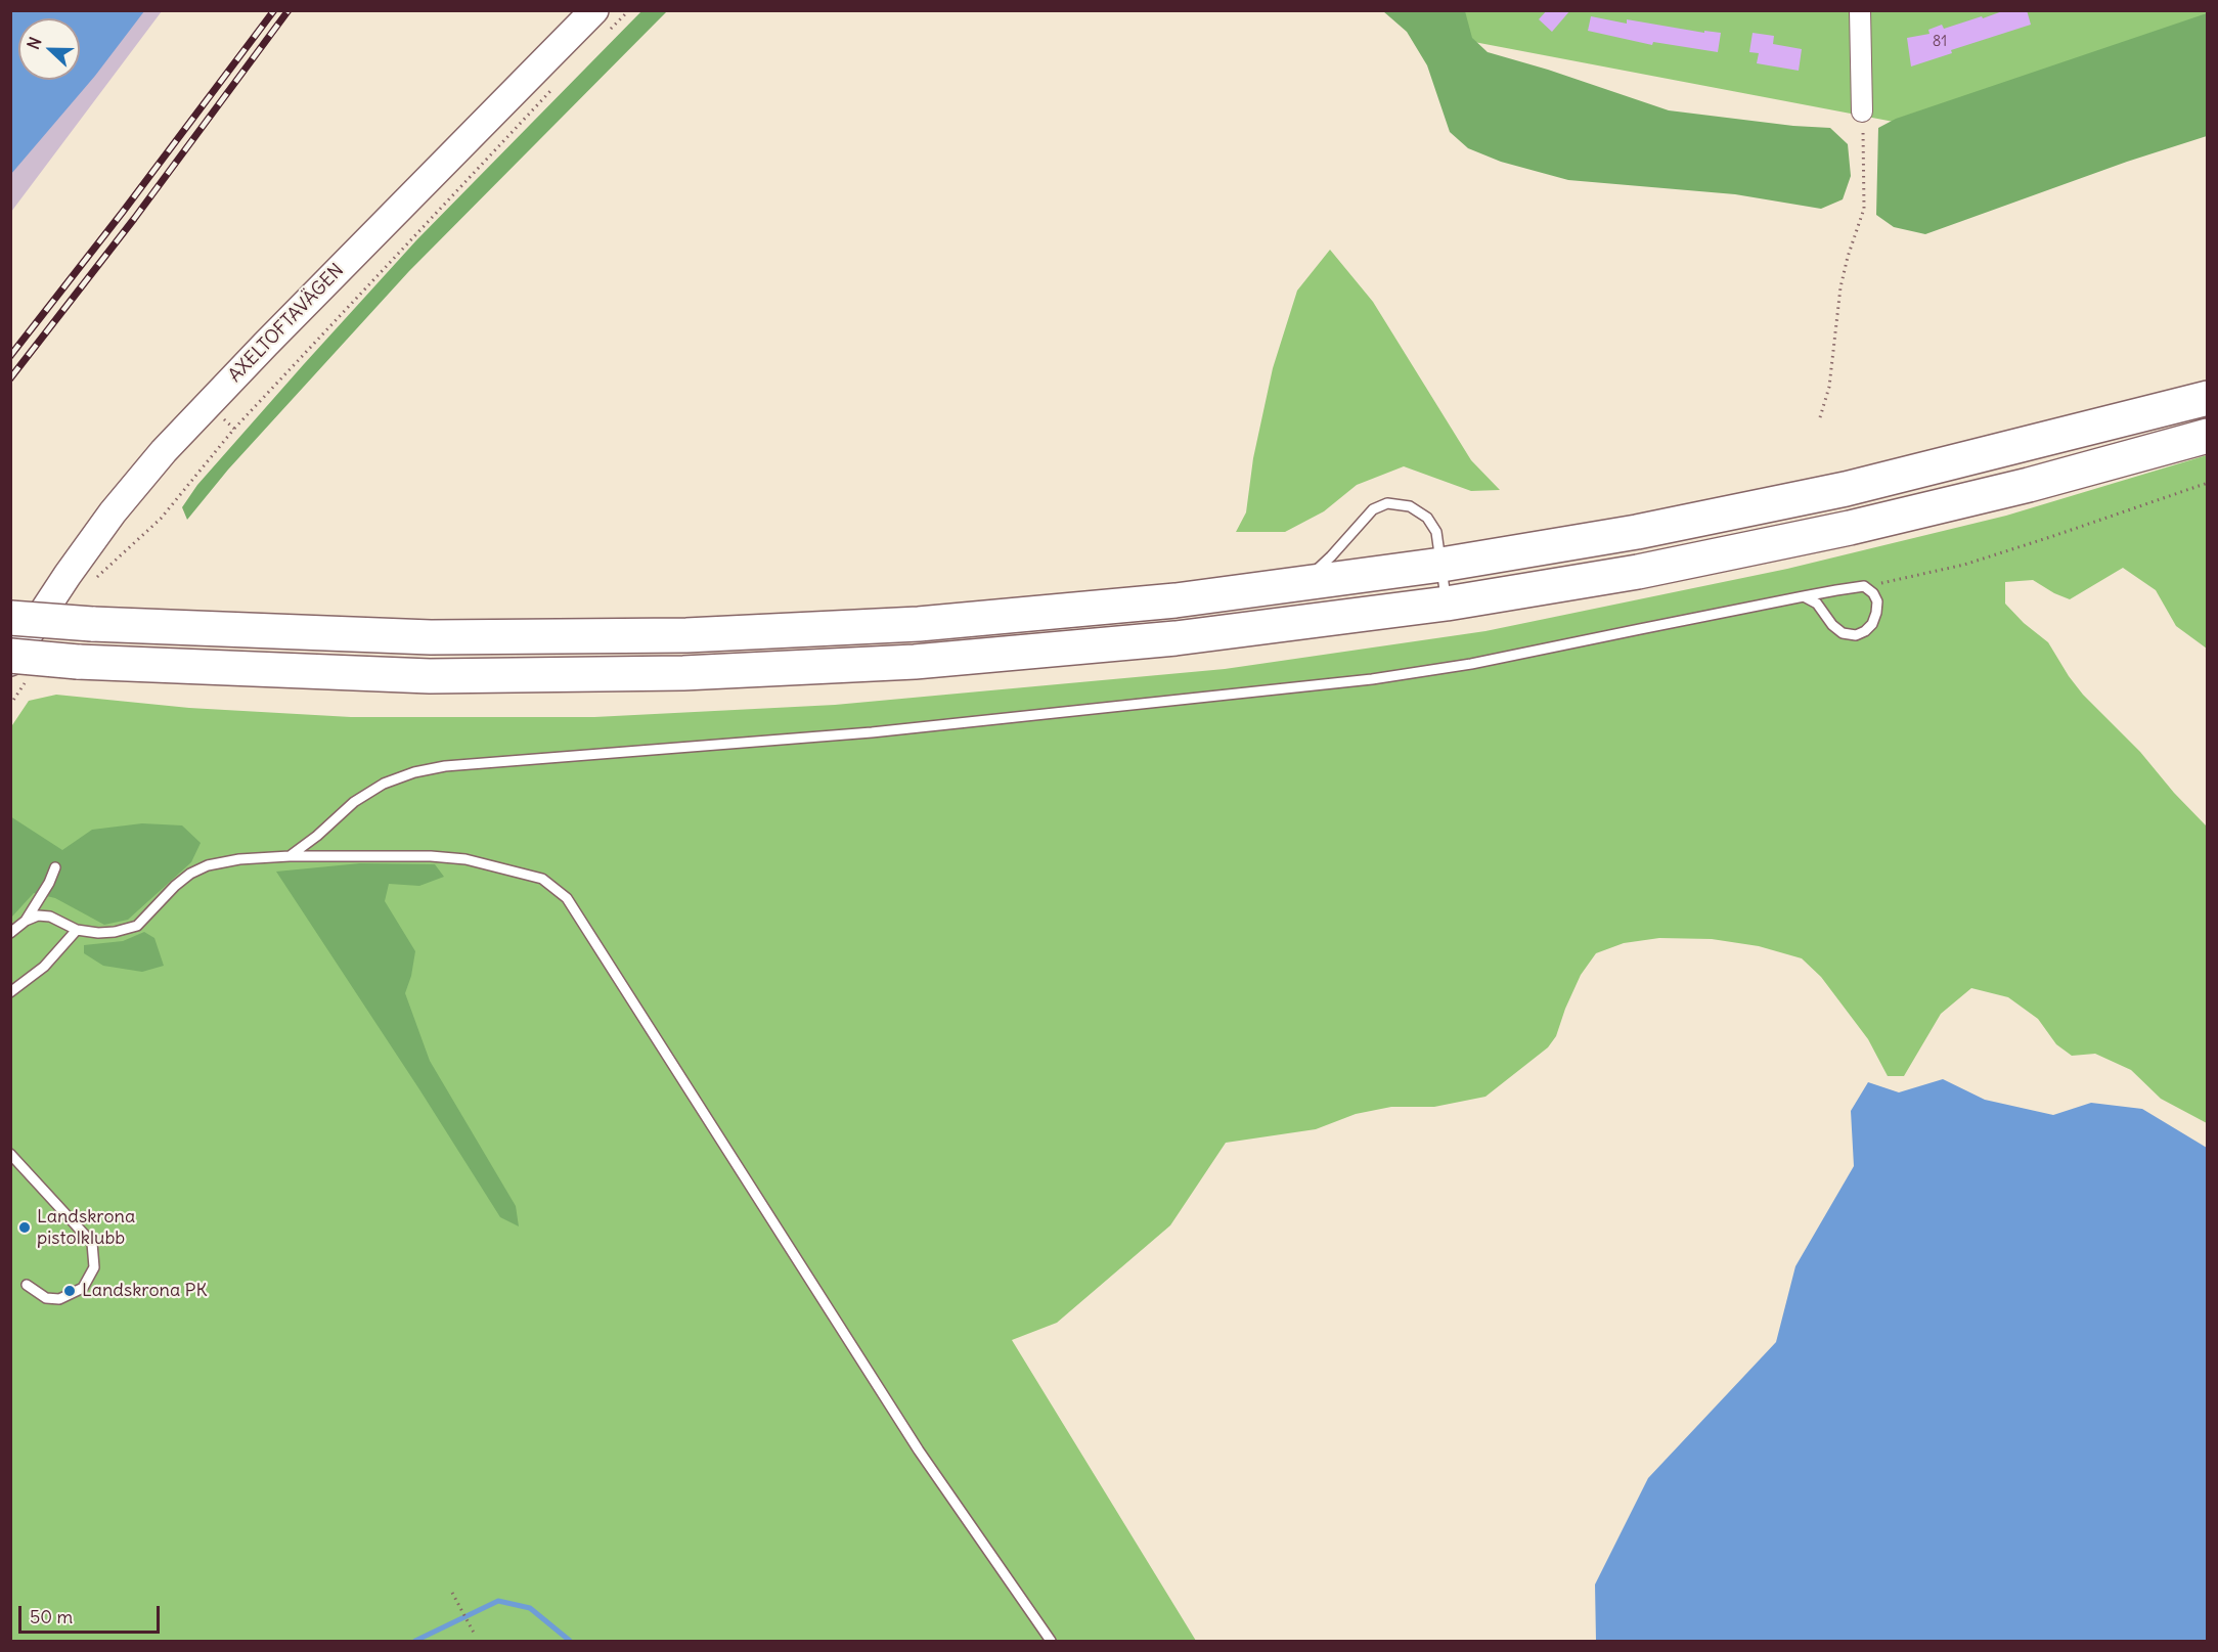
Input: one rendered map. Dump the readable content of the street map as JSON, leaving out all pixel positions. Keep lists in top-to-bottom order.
{
  "streets": {
    "main road": ["AXELTOFTAVÄGEN"]
  },
  "places": ["Landskrona pistolklubb", "Landskrona PK"],
  "house_numbers": ["81"],
  "scale_bar": "50 m",
  "north": "left"
}
